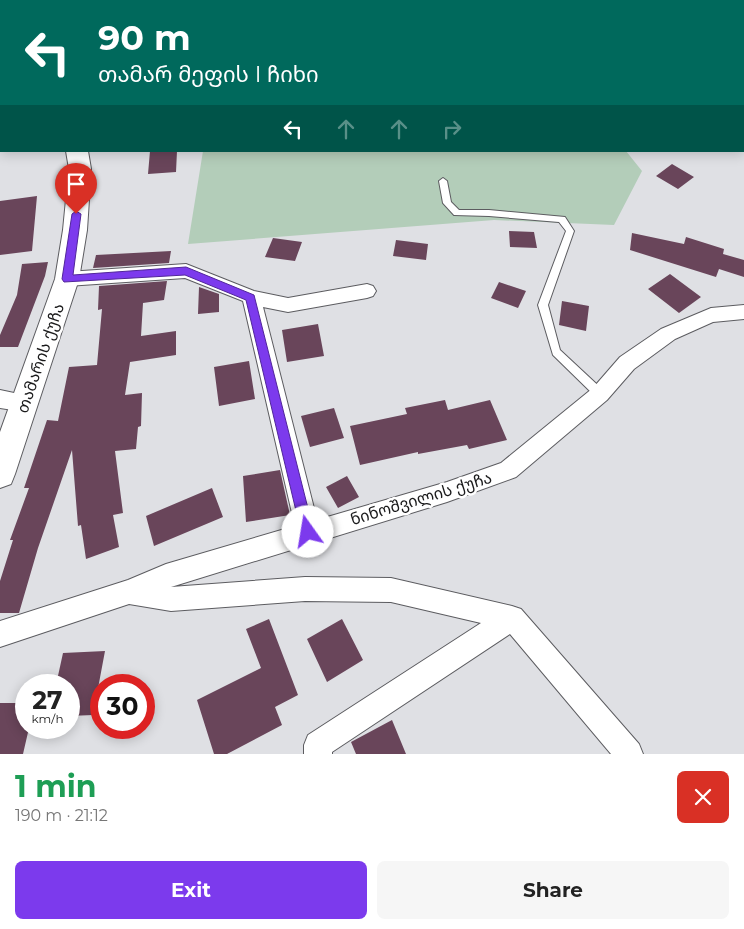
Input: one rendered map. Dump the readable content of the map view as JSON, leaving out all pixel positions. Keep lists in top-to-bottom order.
{
  "streets": {
    "main road": ["თამარის ქუჩა"],
    "street": ["ნინოშვილის ქუჩა"]
  },
  "page": {
    "turn": ["90 m", "თამარ მეფის I ჩიხი"],
    "speed": "27 km/h",
    "limit": "30",
    "heading": ["1 min", "190 m · 21:12"],
    "buttons": ["Exit", "Share"]
  }
}
